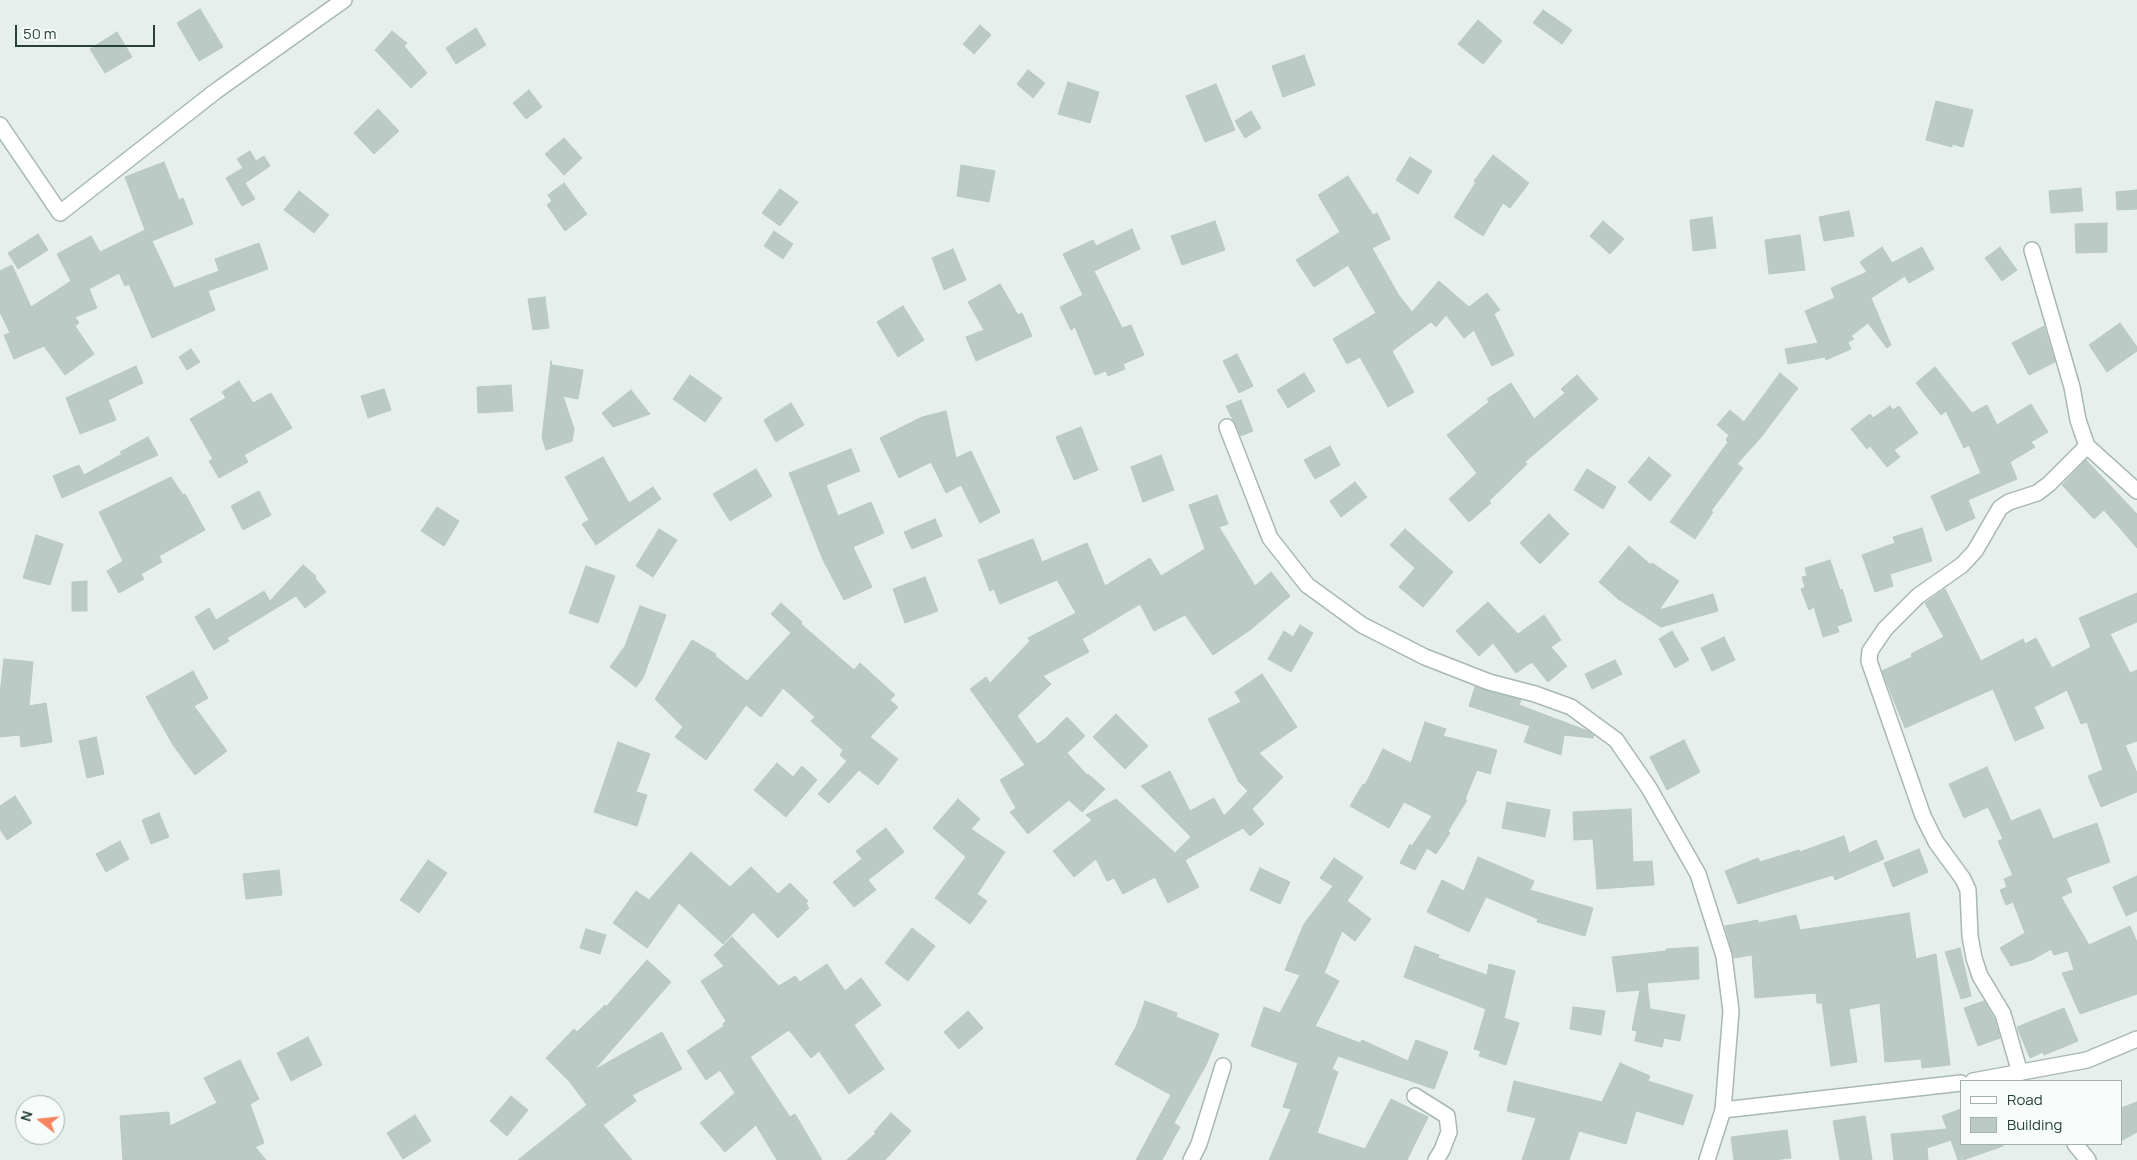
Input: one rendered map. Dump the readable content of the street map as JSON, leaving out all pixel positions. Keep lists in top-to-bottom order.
{
  "legend": ["Road", "Building"],
  "scale_bar": "50 m",
  "north": "left"
}
